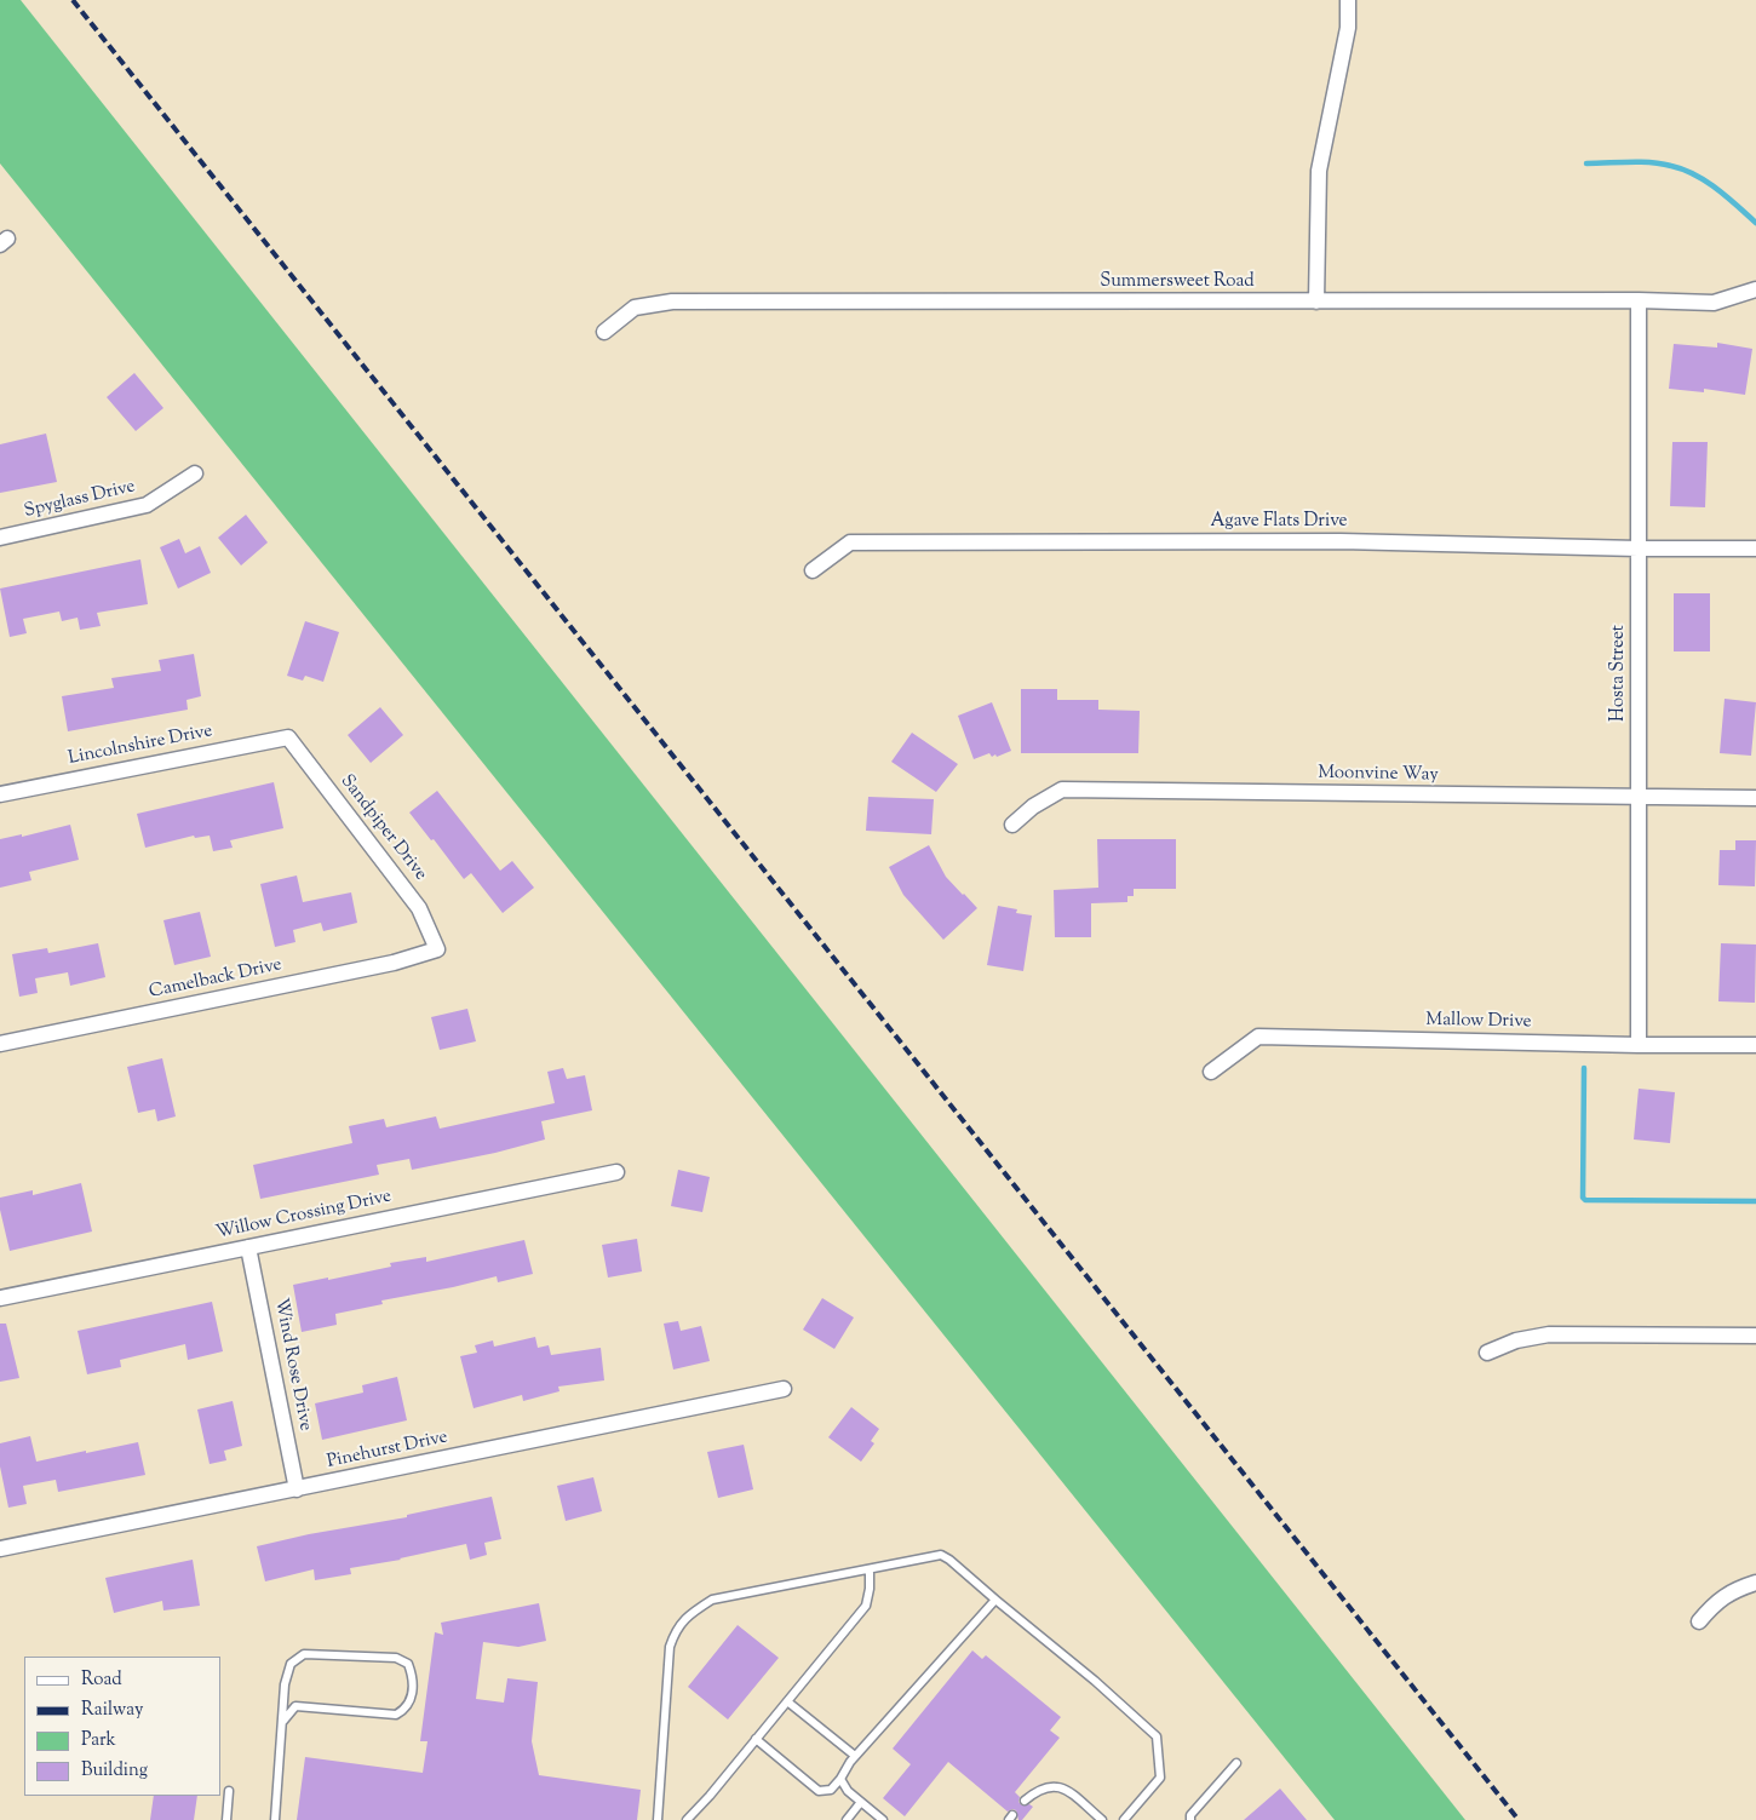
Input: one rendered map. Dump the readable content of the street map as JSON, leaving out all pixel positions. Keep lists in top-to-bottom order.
{
  "streets": {
    "street": [
      "Summersweet Road",
      "Spyglass Drive",
      "Agave Flats Drive",
      "Hosta Street",
      "Lincolnshire Drive",
      "Moonvine Way",
      "Sandpiper Drive",
      "Camelback Drive",
      "Mallow Drive",
      "Willow Crossing Drive",
      "Wind Rose Drive",
      "Pinehurst Drive"
    ]
  },
  "crossings": [
    ["Summersweet Road", "Hosta Street"],
    ["Agave Flats Drive", "Hosta Street"],
    ["Hosta Street", "Moonvine Way"],
    ["Hosta Street", "Mallow Drive"],
    ["Lincolnshire Drive", "Sandpiper Drive"],
    ["Sandpiper Drive", "Camelback Drive"],
    ["Willow Crossing Drive", "Wind Rose Drive"],
    ["Wind Rose Drive", "Pinehurst Drive"]
  ],
  "legend": [
    "Road",
    "Railway",
    "Park",
    "Building"
  ]
}
